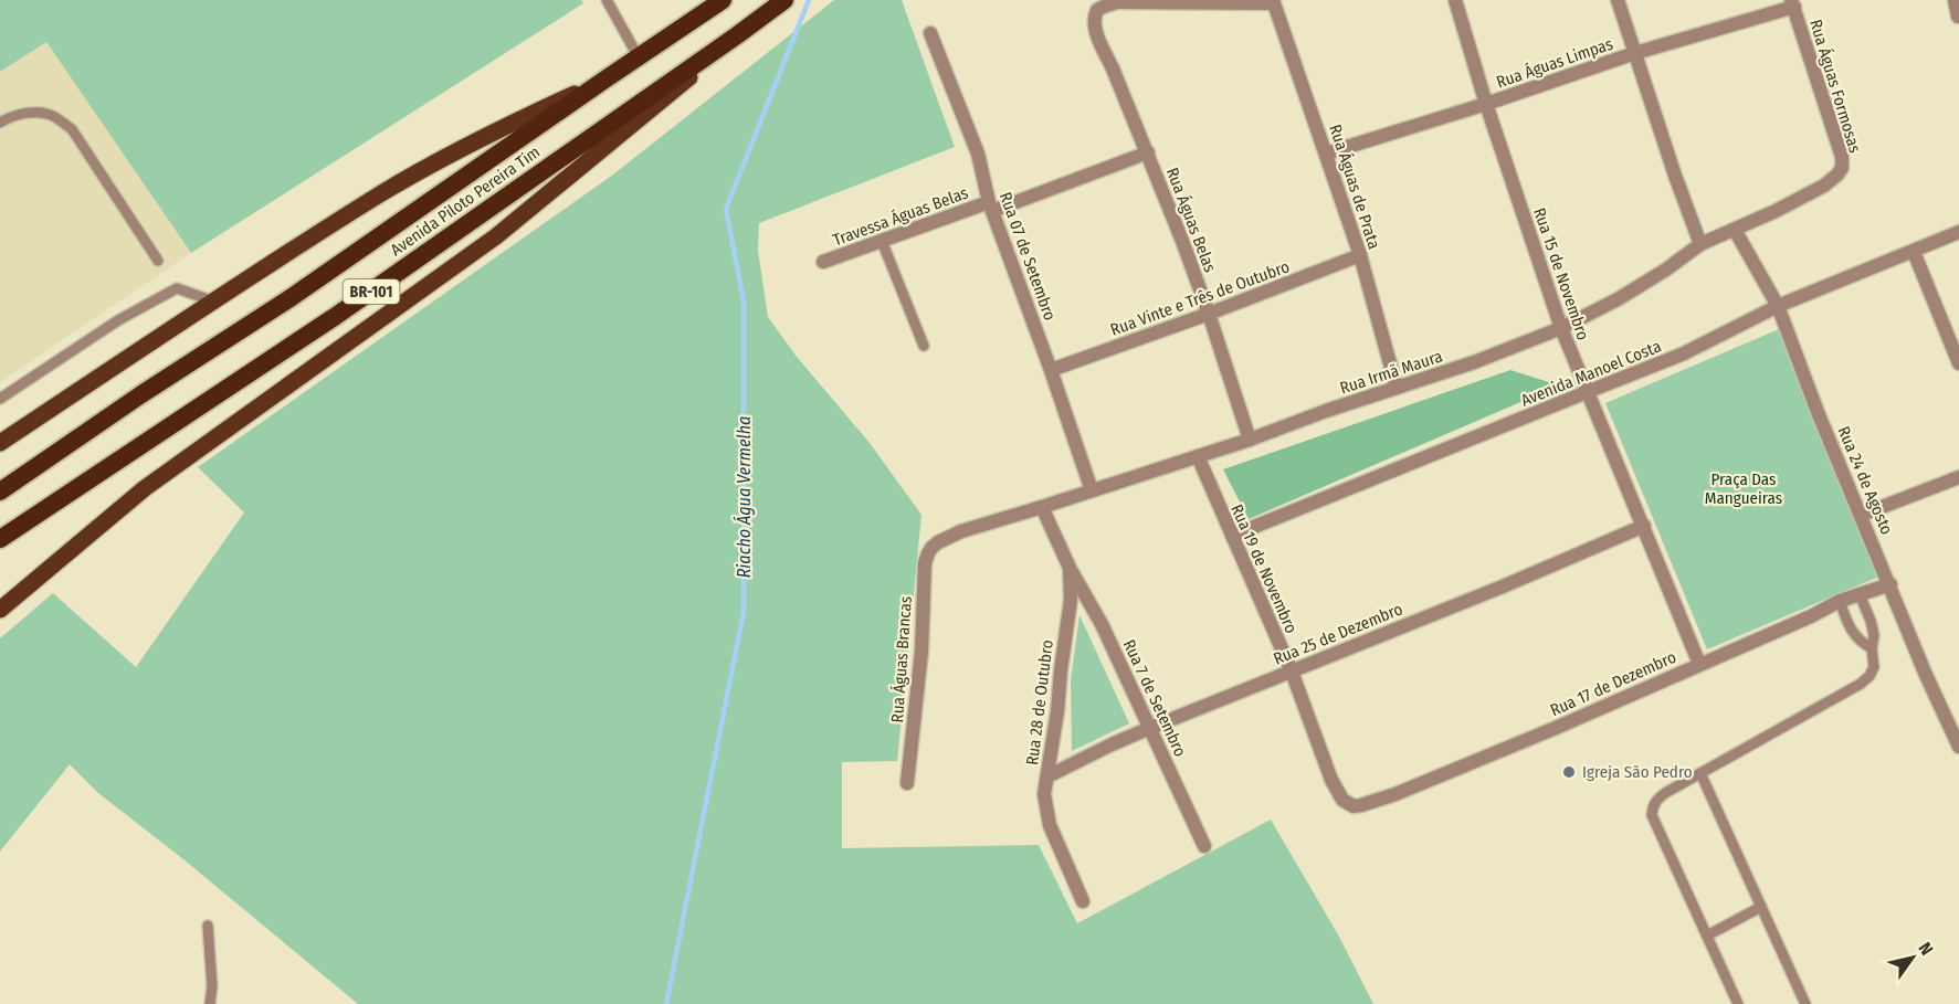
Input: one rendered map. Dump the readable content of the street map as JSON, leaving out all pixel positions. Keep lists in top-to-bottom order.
{
  "streets": {
    "highway": ["Avenida Piloto Pereira Tim", "BR-101"],
    "street": [
      "Rua Águas Limpas",
      "Rua Águas Formosas",
      "Rua Águas de Prata",
      "Travessa Águas Belas",
      "Rua Águas Belas",
      "Rua 07 de Setembro",
      "Rua 15 de Novembro",
      "Rua Vinte e Três de Outubro",
      "Rua Irmã Maura",
      "Avenida Manoel Costa",
      "Rua 24 de Agosto",
      "Rua 19 de Novembro",
      "Rua 25 de Dezembro",
      "Rua Águas Brancas",
      "Rua 17 de Dezembro",
      "Rua 7 de Setembro",
      "Rua 28 de Outubro"
    ]
  },
  "crossings": [
    ["Rua Águas Limpas", "Rua Águas Formosas"],
    ["Rua Águas Limpas", "Rua Águas de Prata"],
    ["Rua Águas Limpas", "Rua 15 de Novembro"],
    ["Rua Águas Formosas", "Rua Irmã Maura"],
    ["Rua Águas de Prata", "Rua Vinte e Três de Outubro"],
    ["Rua Águas de Prata", "Rua Irmã Maura"],
    ["Travessa Águas Belas", "Rua Águas Belas"],
    ["Travessa Águas Belas", "Rua 07 de Setembro"],
    ["Rua Águas Belas", "Rua Vinte e Três de Outubro"],
    ["Rua Águas Belas", "Rua Irmã Maura"],
    ["Rua 07 de Setembro", "Rua Vinte e Três de Outubro"],
    ["Rua 07 de Setembro", "Rua Irmã Maura"],
    ["Rua 15 de Novembro", "Rua Irmã Maura"],
    ["Rua 15 de Novembro", "Avenida Manoel Costa"],
    ["Rua 15 de Novembro", "Rua 25 de Dezembro"],
    ["Rua 15 de Novembro", "Rua 17 de Dezembro"],
    ["Rua Irmã Maura", "Rua 24 de Agosto"],
    ["Rua Irmã Maura", "Rua 19 de Novembro"],
    ["Rua Irmã Maura", "Rua Águas Brancas"],
    ["Rua Irmã Maura", "Rua 28 de Outubro"],
    ["Avenida Manoel Costa", "Rua 24 de Agosto"],
    ["Avenida Manoel Costa", "Rua 19 de Novembro"],
    ["Rua 24 de Agosto", "Rua 17 de Dezembro"],
    ["Rua 19 de Novembro", "Rua 25 de Dezembro"],
    ["Rua 19 de Novembro", "Rua 17 de Dezembro"],
    ["Rua 25 de Dezembro", "Rua 7 de Setembro"],
    ["Rua 25 de Dezembro", "Rua 28 de Outubro"],
    ["Rua 7 de Setembro", "Rua 28 de Outubro"]
  ],
  "water": ["Riacho Água Vermelha"],
  "parks": ["Praça Das Mangueiras"],
  "places": ["Igreja São Pedro"],
  "north": "top right"
}
